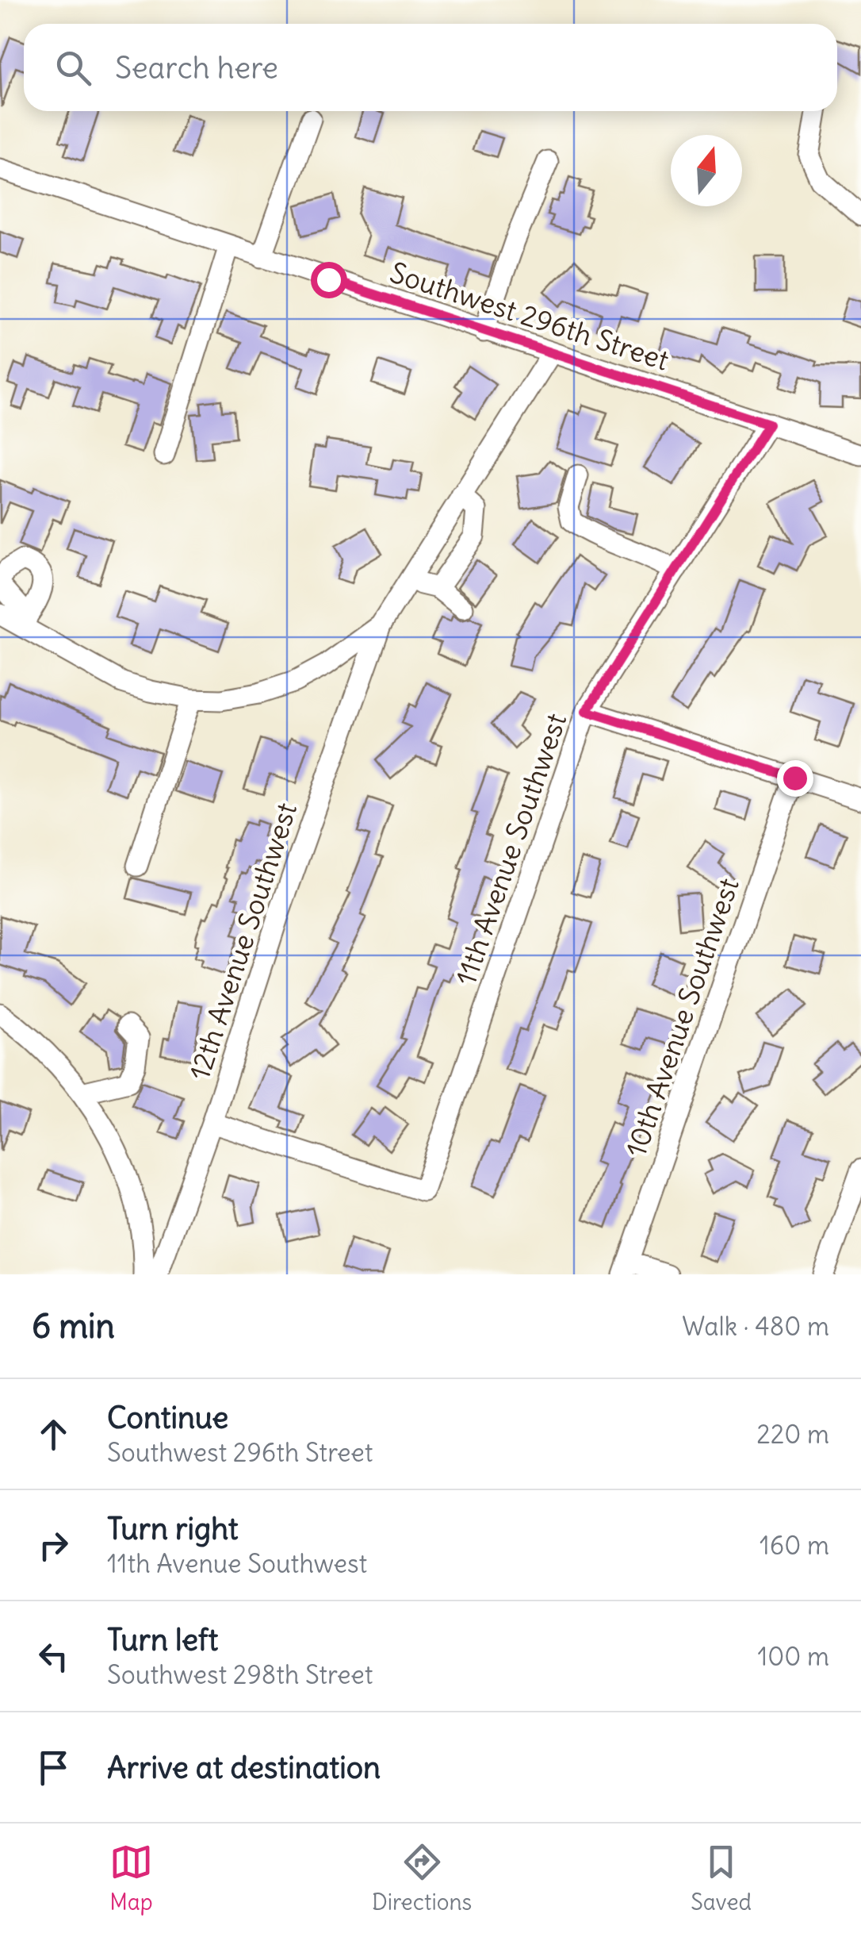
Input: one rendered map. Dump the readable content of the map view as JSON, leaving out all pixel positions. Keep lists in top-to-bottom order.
{
  "streets": {
    "street": [
      "Southwest 296th Street",
      "11th Avenue Southwest",
      "12th Avenue Southwest",
      "10th Avenue Southwest"
    ]
  },
  "crossings": [
    ["Southwest 296th Street", "11th Avenue Southwest"],
    ["11th Avenue Southwest", "12th Avenue Southwest"]
  ],
  "north": "top",
  "page": {
    "search": "Search here",
    "heading": ["6 min", "Walk · 480 m"],
    "list": [
      ["Continue", "Southwest 296th Street", "220 m"],
      ["Turn right", "11th Avenue Southwest", "160 m"],
      ["Turn left", "Southwest 298th Street", "100 m"],
      "Arrive at destination"
    ],
    "nav": ["Map", "Directions", "Saved"]
  }
}
